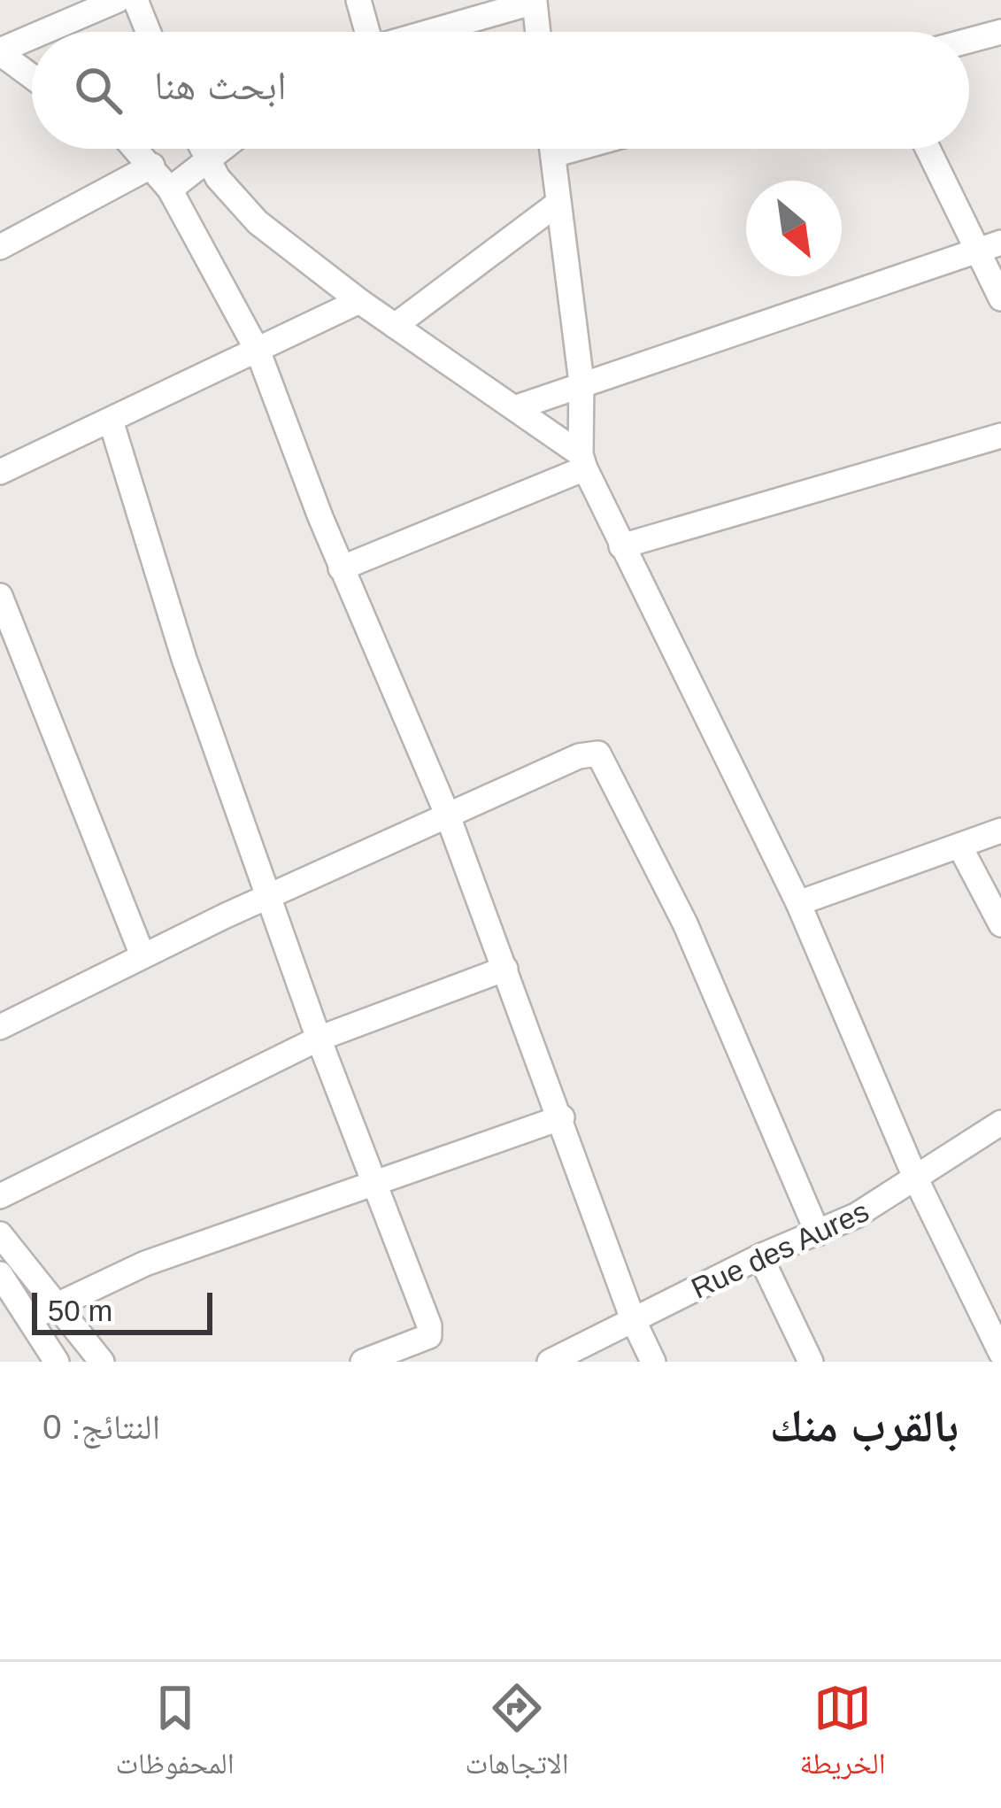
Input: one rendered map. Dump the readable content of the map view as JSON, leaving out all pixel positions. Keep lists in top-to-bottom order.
{
  "streets": {
    "street": ["Rue des Aures"]
  },
  "scale_bar": "50 m",
  "north": "bottom right",
  "page": {
    "search": "ابحث هنا",
    "scale": "50 m",
    "heading": ["بالقرب منك", "النتائج: 0"],
    "nav": ["الخريطة", "الاتجاهات", "المحفوظات"]
  }
}
